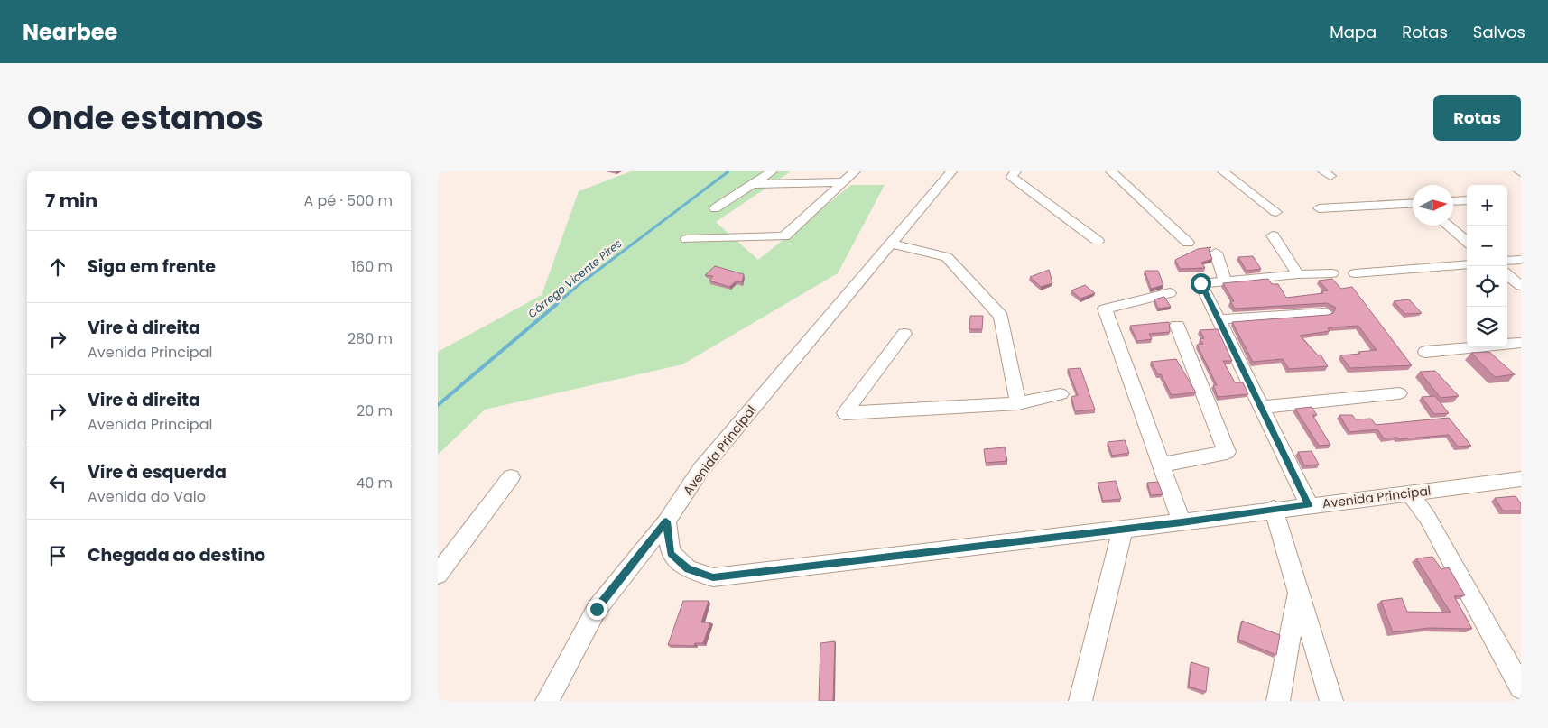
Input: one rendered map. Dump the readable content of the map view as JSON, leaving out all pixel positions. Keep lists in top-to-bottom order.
{
  "streets": {
    "street": ["Avenida Principal"]
  },
  "water": ["Córrego Vicente Pires"],
  "north": "right",
  "page": {
    "header": "Nearbee",
    "nav": ["Mapa", "Rotas", "Salvos"],
    "title": "Onde estamos",
    "buttons": "Rotas",
    "heading": ["7 min", "A pé · 500 m"],
    "map_buttons": ["+", "−"],
    "list": [
      ["Siga em frente", "160 m"],
      ["Vire à direita", "Avenida Principal", "280 m"],
      ["Vire à direita", "Avenida Principal", "20 m"],
      ["Vire à esquerda", "Avenida do Valo", "40 m"],
      "Chegada ao destino"
    ]
  }
}
